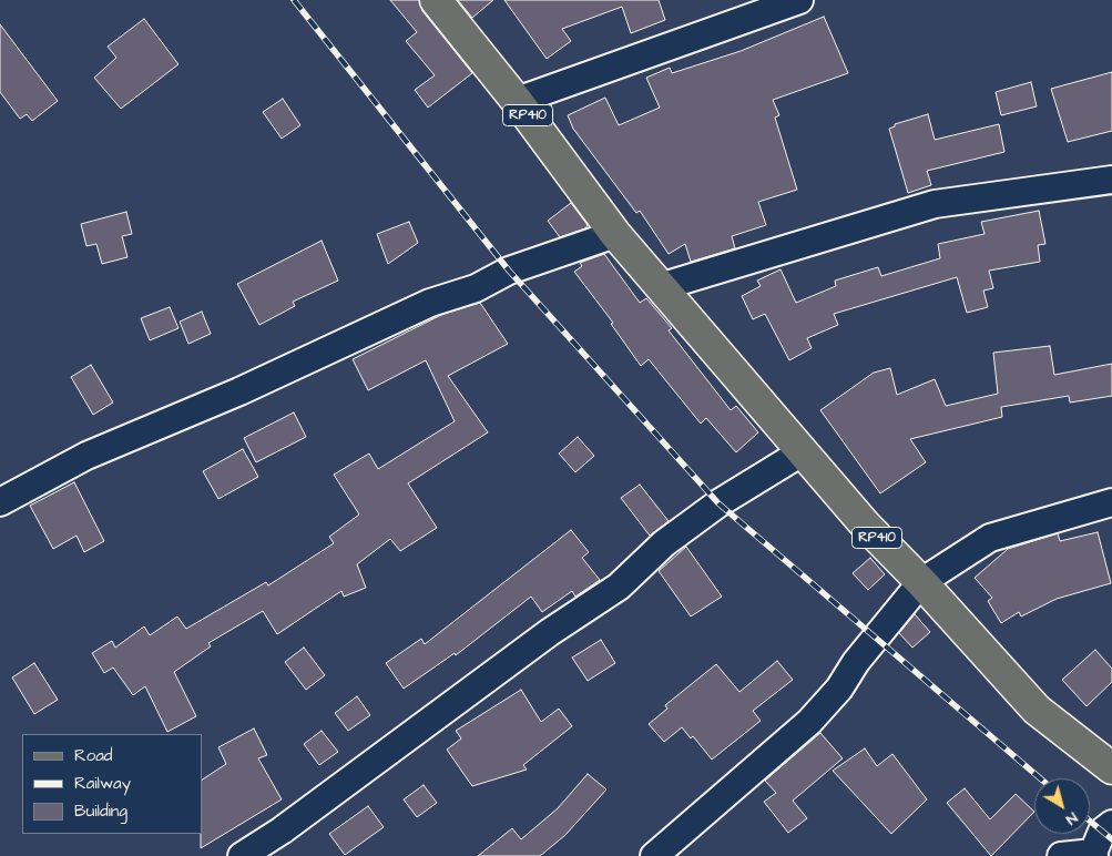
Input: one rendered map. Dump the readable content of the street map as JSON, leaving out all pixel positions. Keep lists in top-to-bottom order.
{
  "streets": {
    "main road": ["RP410"]
  },
  "legend": ["Road", "Railway", "Building"],
  "north": "bottom right"
}
